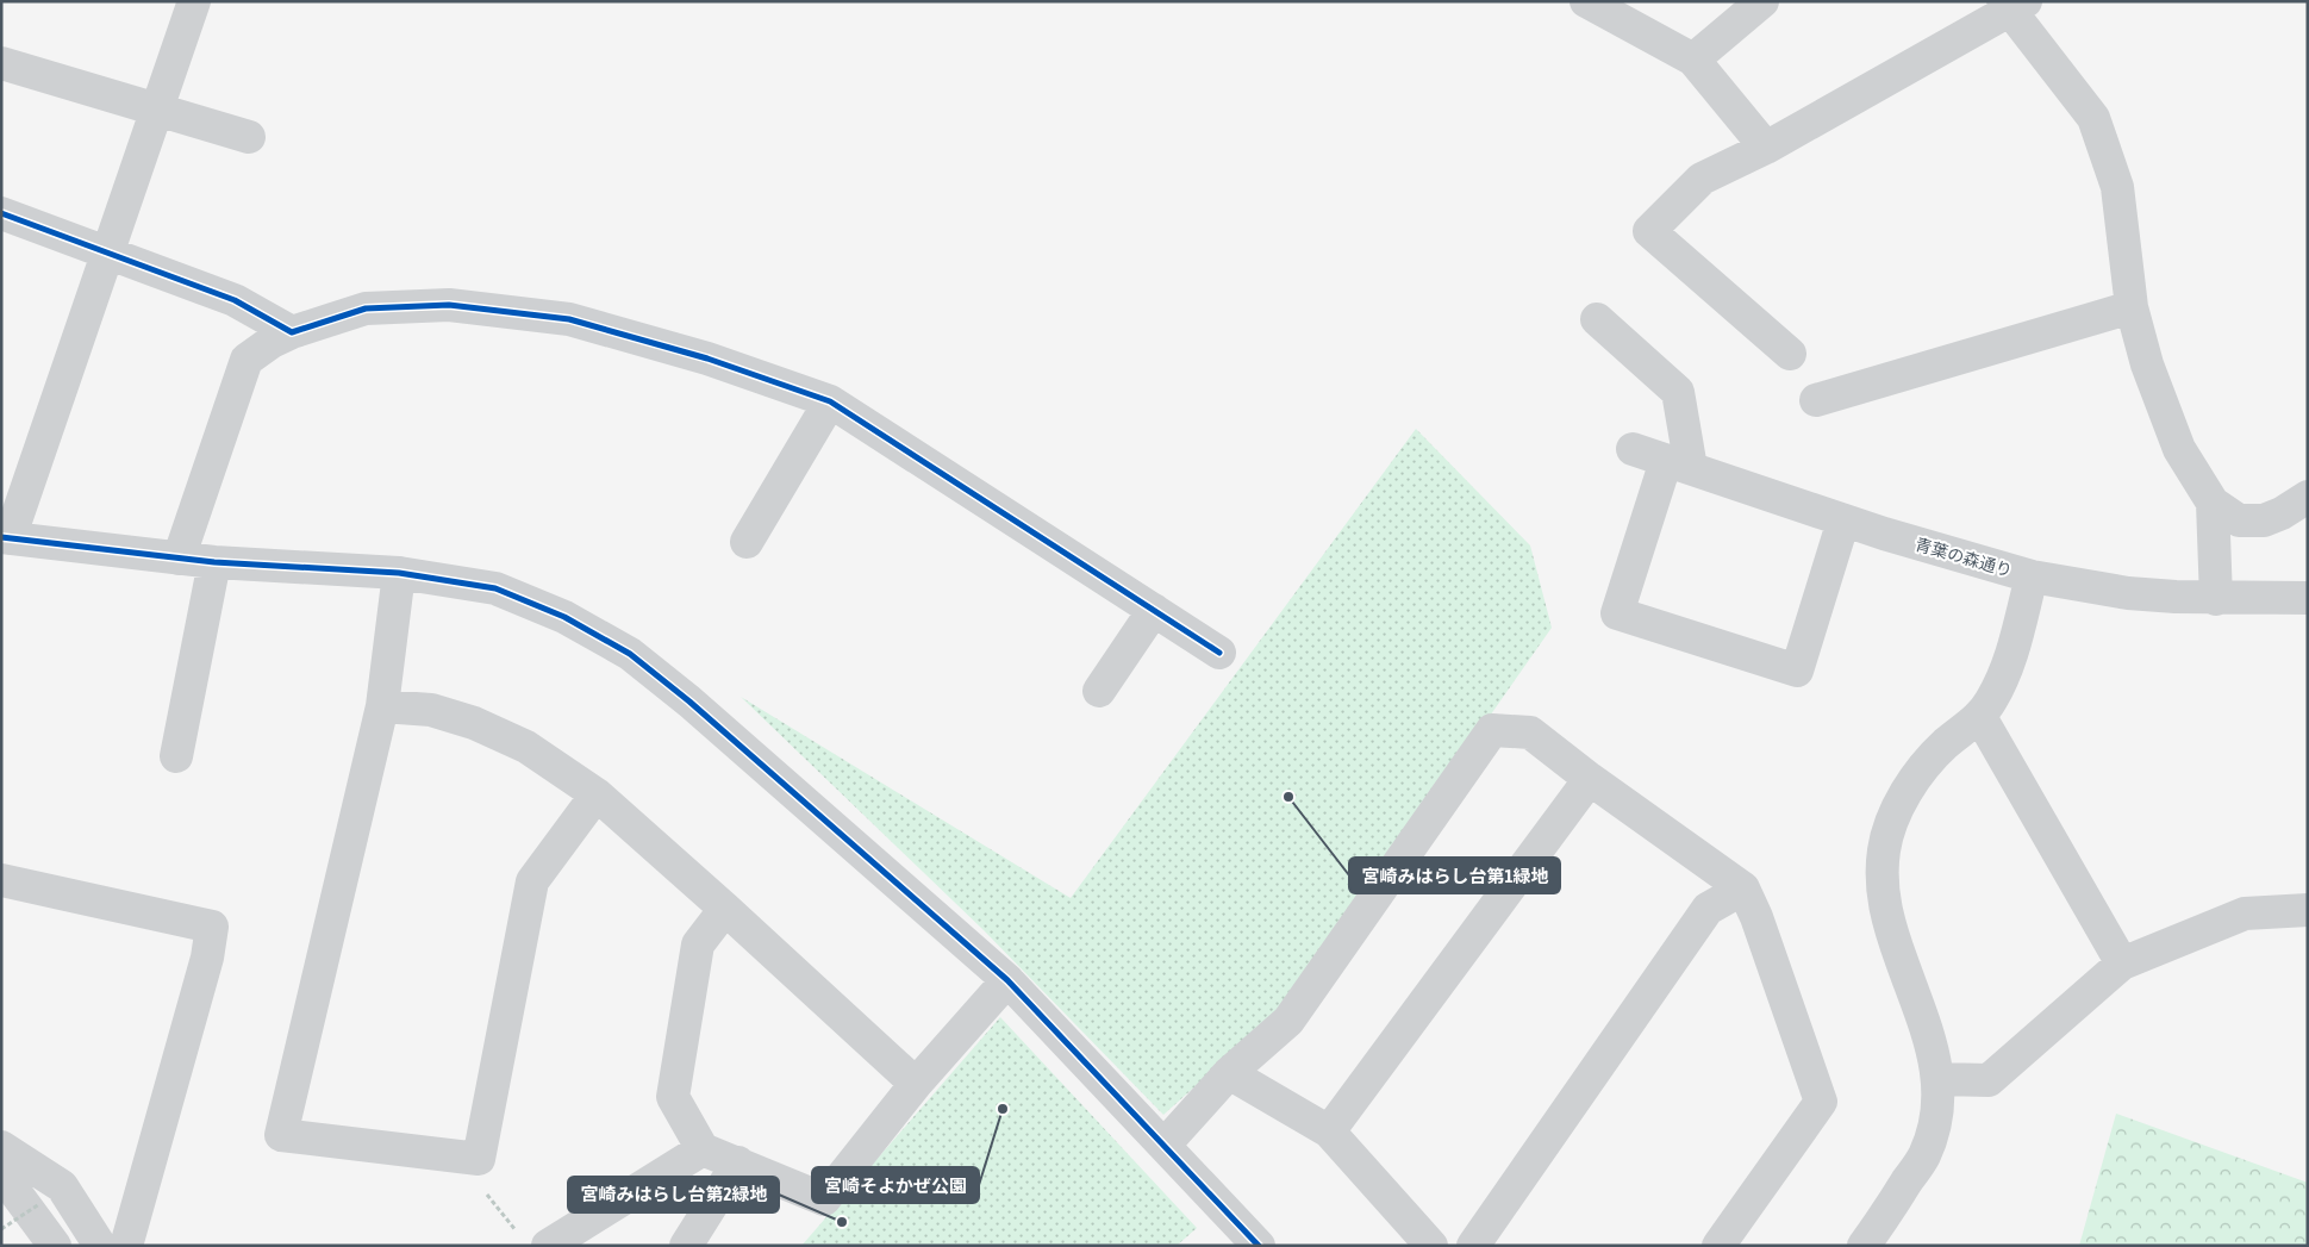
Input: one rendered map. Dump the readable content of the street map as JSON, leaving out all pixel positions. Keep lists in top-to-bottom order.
{
  "streets": {
    "street": ["青葉の森通り"]
  },
  "places": ["宮崎みはらし台第1緑地", "宮崎そよかぜ公園", "宮崎みはらし台第2緑地"]
}
